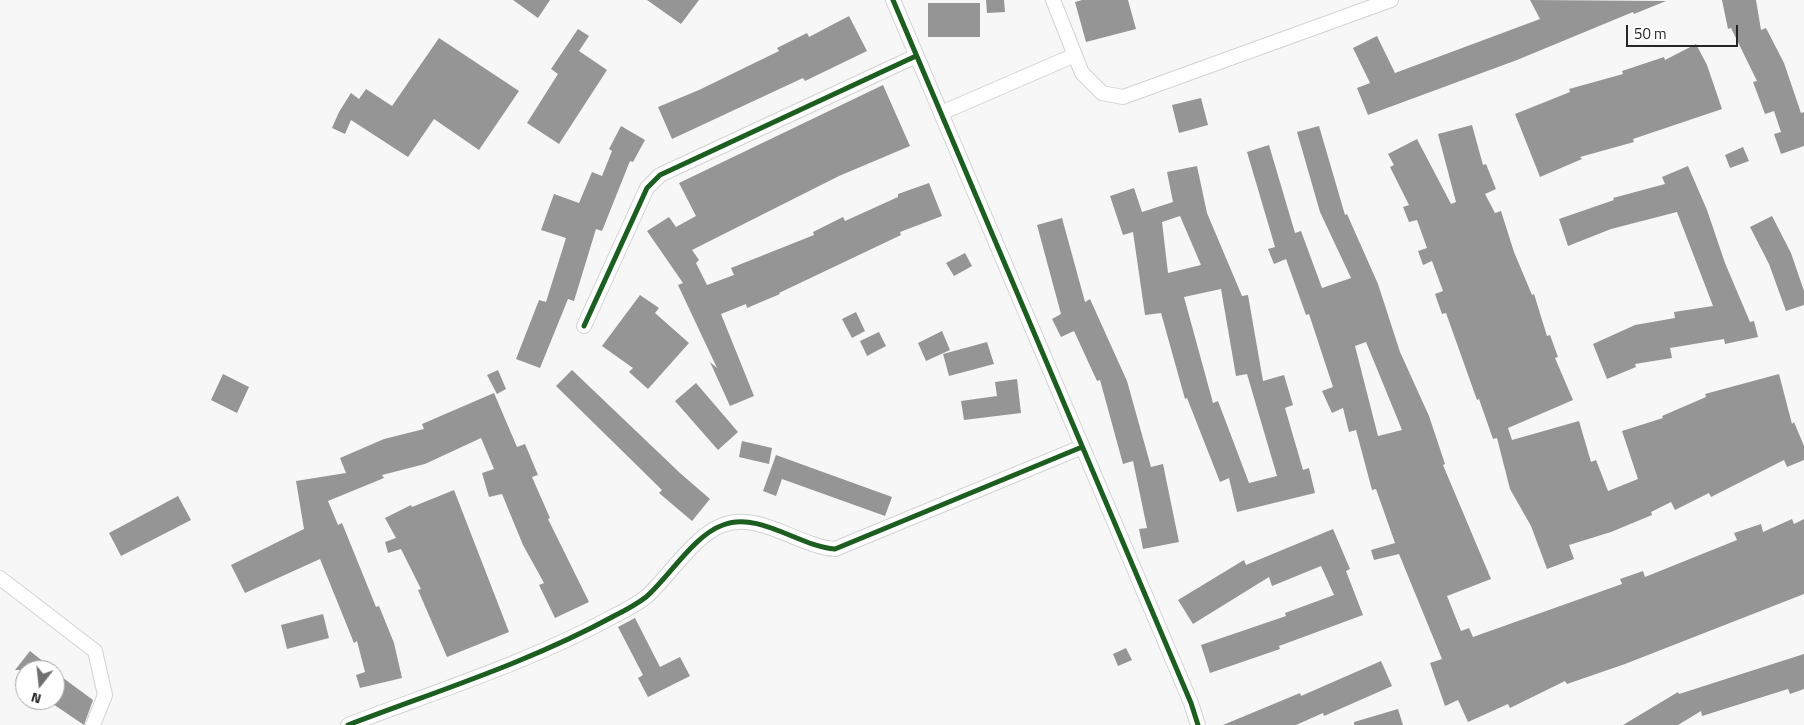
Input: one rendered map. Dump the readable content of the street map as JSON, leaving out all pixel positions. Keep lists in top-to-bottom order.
{
  "scale_bar": "50 m",
  "north": "bottom"
}
